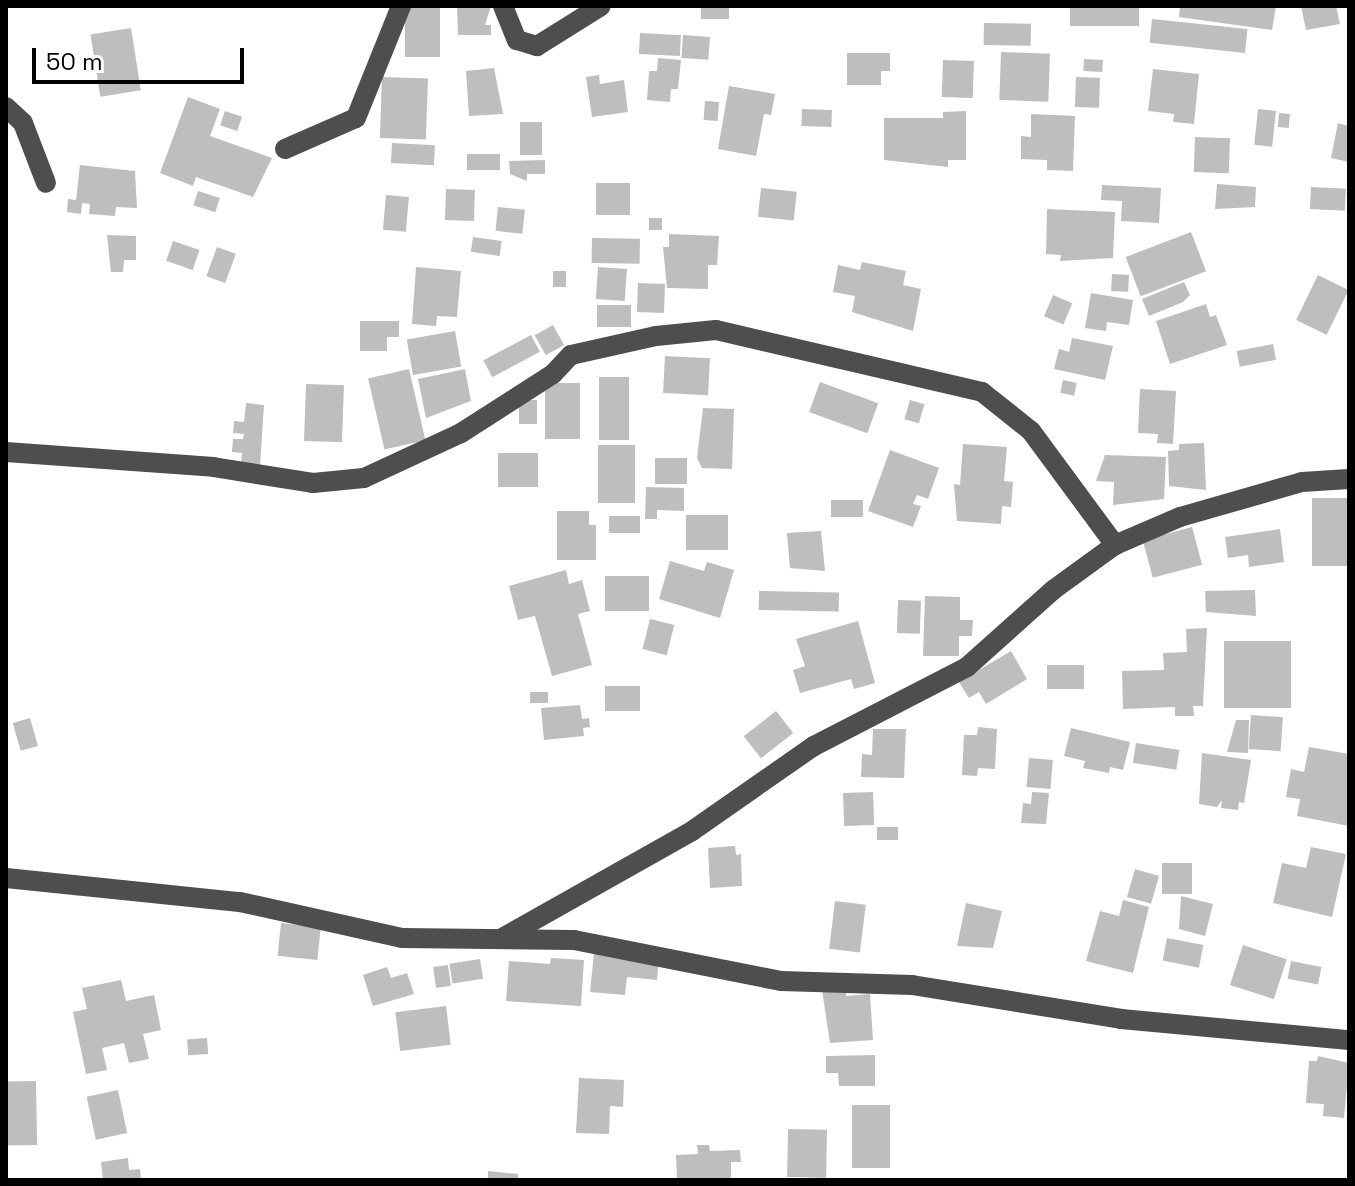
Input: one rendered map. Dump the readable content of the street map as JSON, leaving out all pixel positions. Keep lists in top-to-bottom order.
{
  "scale_bar": "50 m"
}
